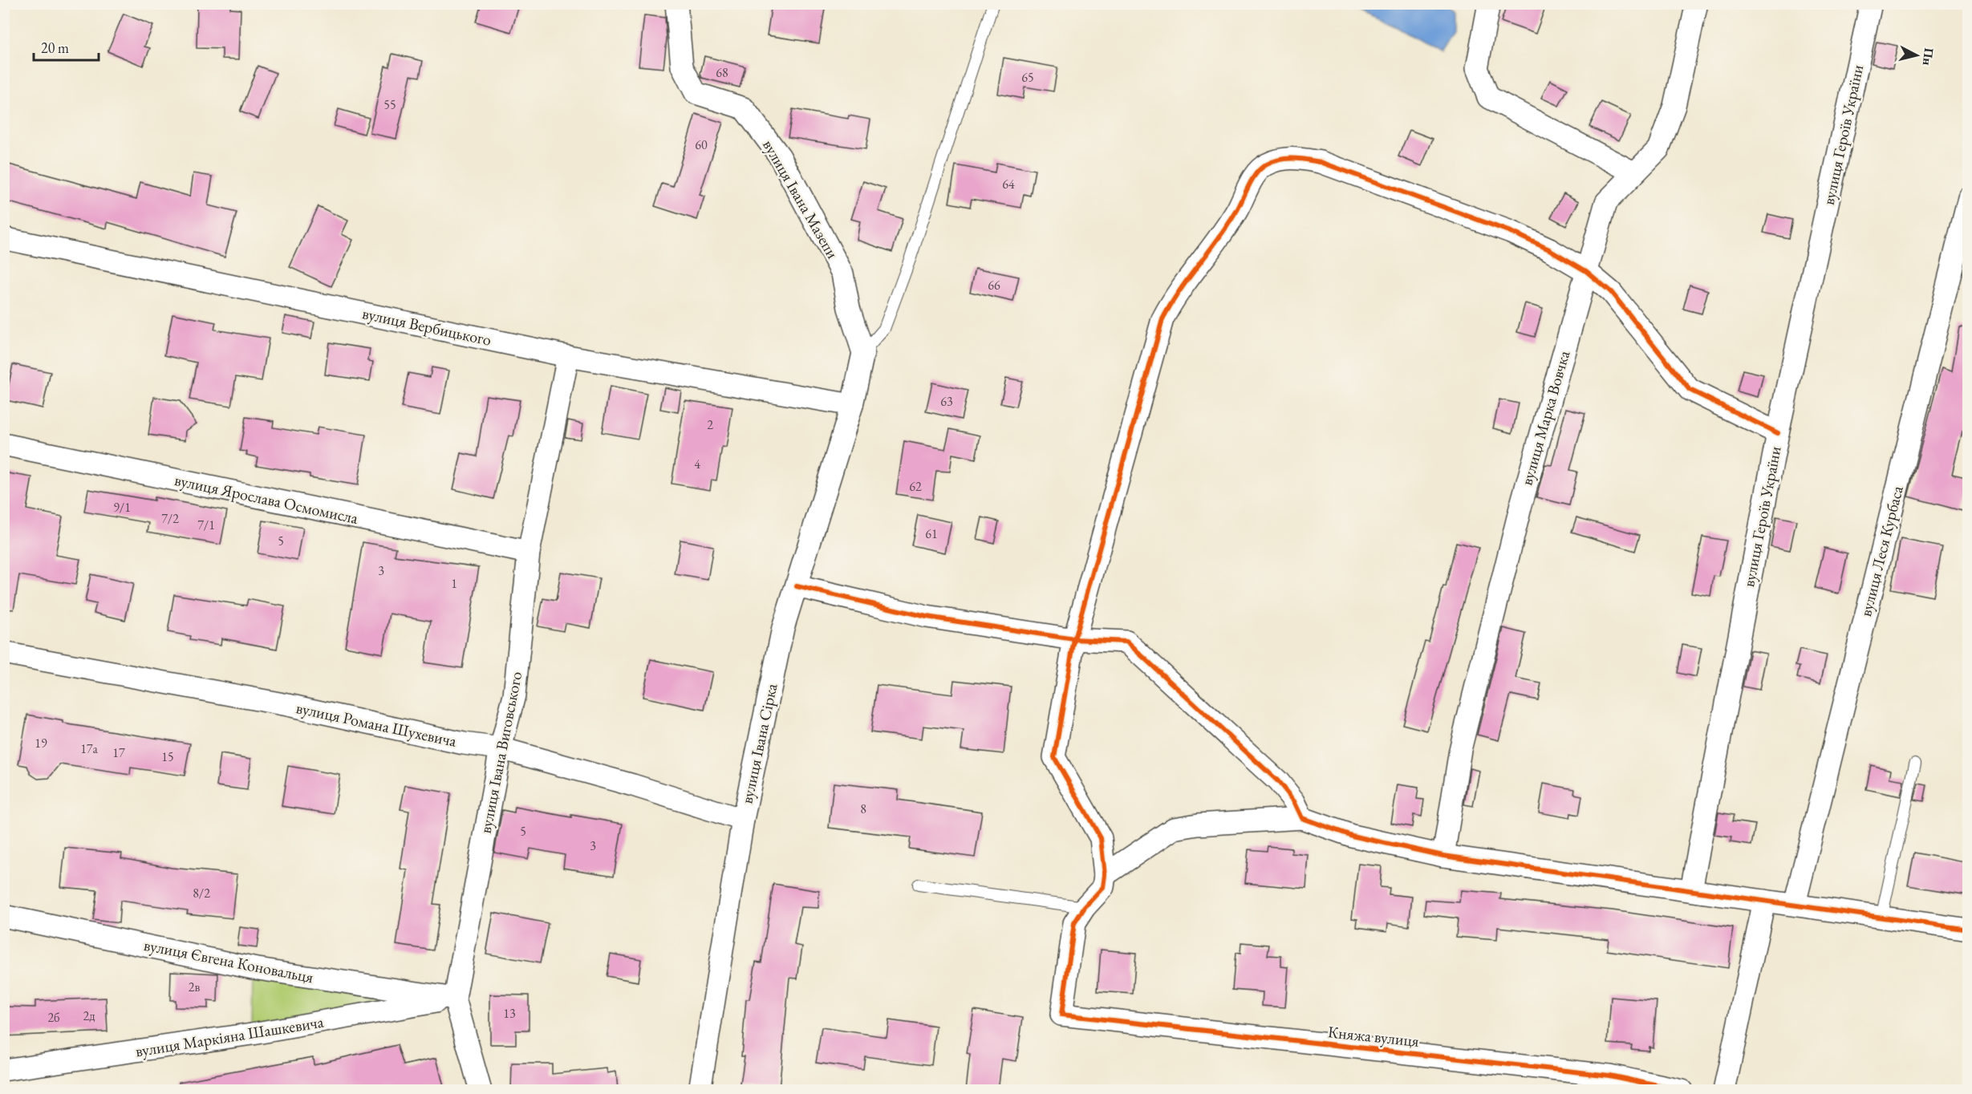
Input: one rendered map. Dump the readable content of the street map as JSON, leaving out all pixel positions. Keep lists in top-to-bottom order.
{
  "streets": {
    "street": [
      "вулиця Героїв України",
      "вулиця Івана Мазепи",
      "вулиця Вербицького",
      "вулиця Марка Вовчка",
      "вулиця Ярослава Осмомисла",
      "вулиця Леся Курбаса",
      "вулиця Романа Шухевича",
      "вулиця Івана Сірка",
      "вулиця Івана Виговського",
      "вулиця Євгена Коновальця",
      "вулиця Маркіяна Шашкевича",
      "Княжа вулиця"
    ]
  },
  "crossings": [
    ["вулиця Івана Мазепи", "вулиця Вербицького"],
    ["вулиця Івана Мазепи", "вулиця Івана Сірка"],
    ["вулиця Вербицького", "вулиця Івана Сірка"],
    ["вулиця Вербицького", "вулиця Івана Виговського"],
    ["вулиця Ярослава Осмомисла", "вулиця Івана Виговського"],
    ["вулиця Романа Шухевича", "вулиця Івана Сірка"],
    ["вулиця Романа Шухевича", "вулиця Івана Виговського"],
    ["вулиця Івана Виговського", "вулиця Євгена Коновальця"],
    ["вулиця Івана Виговського", "вулиця Маркіяна Шашкевича"],
    ["вулиця Євгена Коновальця", "вулиця Маркіяна Шашкевича"]
  ],
  "house_numbers": [
    "68",
    "65",
    "55",
    "60",
    "64",
    "66",
    "63",
    "2",
    "4",
    "62",
    "9/1",
    "7/2",
    "7/1",
    "61",
    "5",
    "3",
    "1",
    "19",
    "17а",
    "17",
    "15",
    "8",
    "5",
    "3",
    "8/2",
    "2в",
    "13",
    "2д",
    "2б"
  ],
  "scale_bar": "20 m",
  "north": "right"
}
